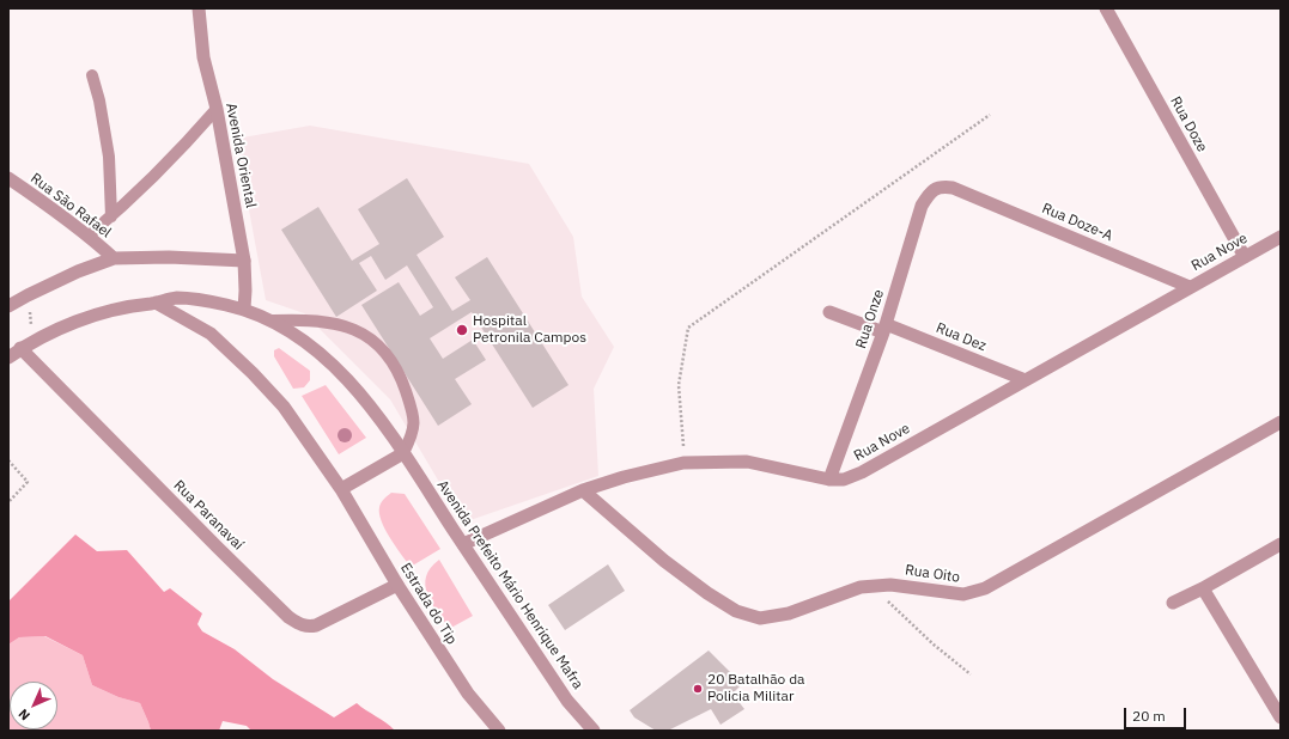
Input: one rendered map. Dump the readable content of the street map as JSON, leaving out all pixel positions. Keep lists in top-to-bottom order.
{
  "streets": {
    "street": [
      "Rua Doze",
      "Avenida Oriental",
      "Rua São Rafael",
      "Rua Doze-A",
      "Rua Nove",
      "Rua Onze",
      "Rua Dez",
      "Rua Paranavaí",
      "Rua Oito",
      "Avenida Prefeito Mário Henrique Mafra",
      "Estrada do Tip"
    ]
  },
  "crossings": [
    ["Rua Doze", "Rua Nove"],
    ["Avenida Oriental", "Avenida Prefeito Mário Henrique Mafra"],
    ["Rua Doze-A", "Rua Nove"],
    ["Rua Doze-A", "Rua Onze"],
    ["Rua Nove", "Rua Onze"],
    ["Rua Nove", "Rua Dez"],
    ["Rua Nove", "Rua Oito"],
    ["Rua Nove", "Avenida Prefeito Mário Henrique Mafra"],
    ["Rua Onze", "Rua Dez"],
    ["Rua Paranavaí", "Avenida Prefeito Mário Henrique Mafra"],
    ["Rua Paranavaí", "Estrada do Tip"],
    ["Avenida Prefeito Mário Henrique Mafra", "Estrada do Tip"]
  ],
  "places": ["Hospital Petronila Campos", "20 Batalhão da Policia Militar"],
  "scale_bar": "20 m",
  "north": "bottom left"
}
